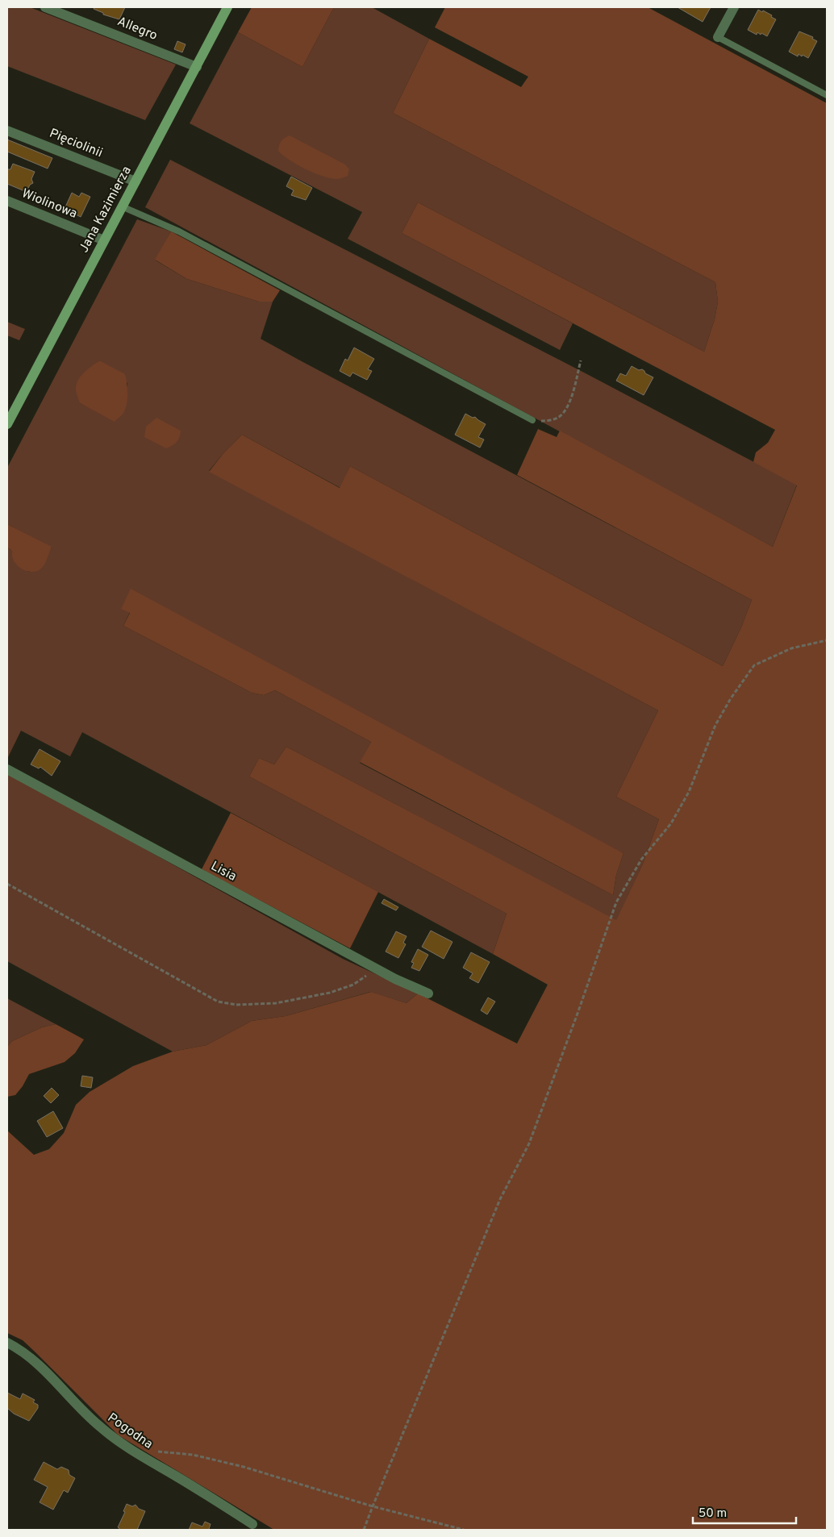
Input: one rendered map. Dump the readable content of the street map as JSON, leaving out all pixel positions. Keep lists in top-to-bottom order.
{
  "streets": {
    "main road": ["Jana Kazimierza"],
    "street": [
      "Allegro",
      "Pięciolinii",
      "Wiolinowa",
      "Lisia",
      "Pogodna"
    ]
  },
  "crossings": [
    ["Allegro", "Jana Kazimierza"],
    ["Pięciolinii", "Jana Kazimierza"],
    ["Wiolinowa", "Jana Kazimierza"]
  ],
  "scale_bar": "50 m"
}
